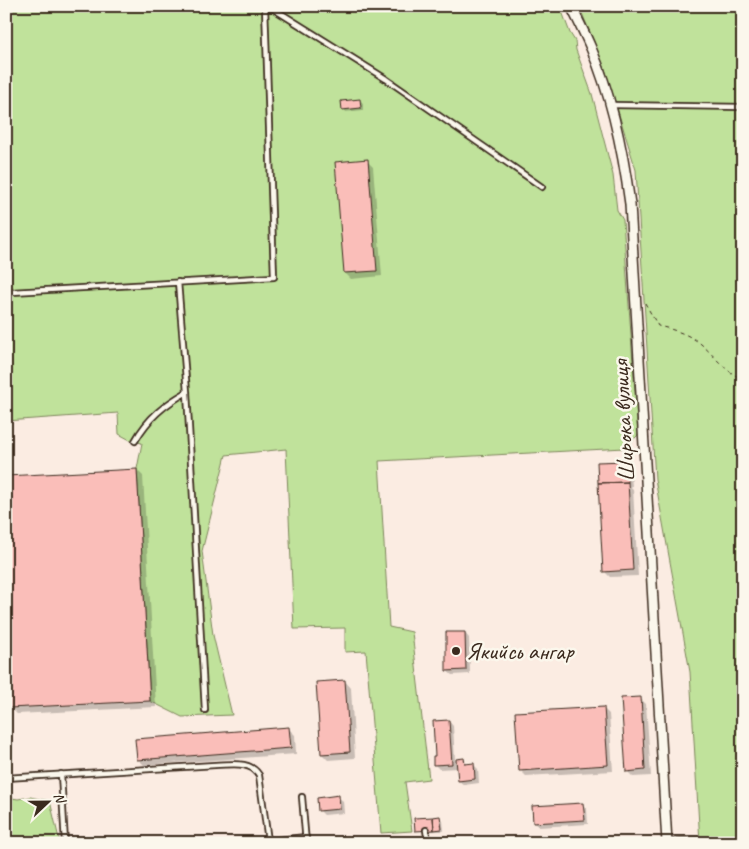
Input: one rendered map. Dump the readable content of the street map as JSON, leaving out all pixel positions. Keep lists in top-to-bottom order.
{
  "streets": {
    "street": ["Широка вулиця"]
  },
  "places": ["Якийсь ангар"],
  "north": "right"
}
